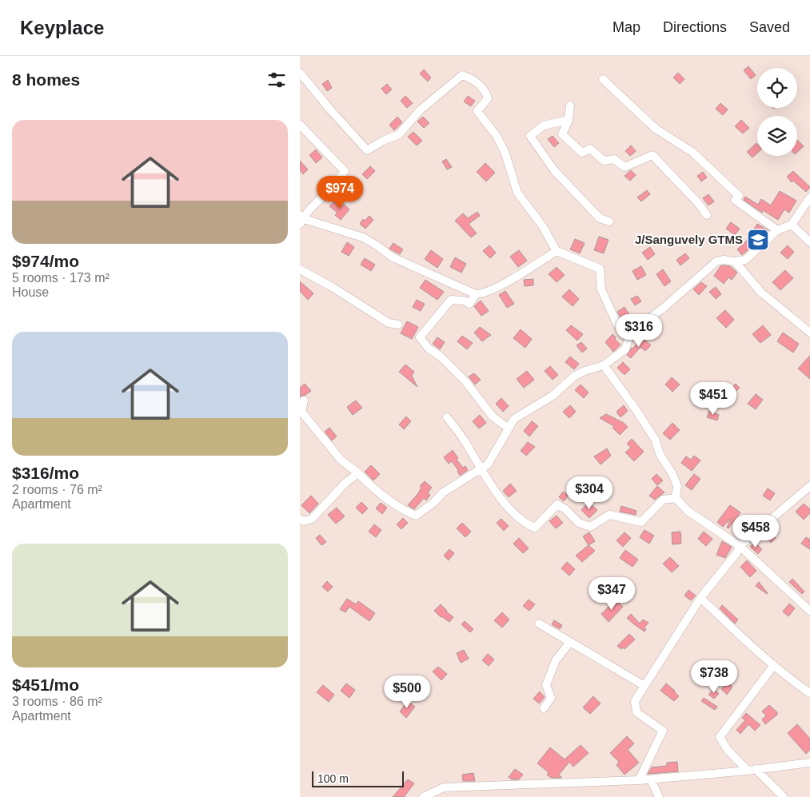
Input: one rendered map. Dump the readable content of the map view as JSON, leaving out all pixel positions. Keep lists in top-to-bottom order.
{
  "places": {
    "school or university": ["J/Sanguvely GTMS"]
  },
  "scale_bar": "100 m",
  "page": {
    "header": "Keyplace",
    "nav": ["Map", "Directions", "Saved"],
    "heading": "8 homes",
    "list": [
      {
        "name": "$974/mo",
        "note": "5 rooms · 173 m² · House"
      },
      {
        "name": "$316/mo",
        "note": "2 rooms · 76 m² · Apartment"
      },
      {
        "name": "$451/mo",
        "note": "3 rooms · 86 m² · Apartment"
      }
    ],
    "price": [
      "$974",
      "$316",
      "$451",
      "$304",
      "$458",
      "$347",
      "$738",
      "$500"
    ],
    "scale": "100 m"
  }
}
